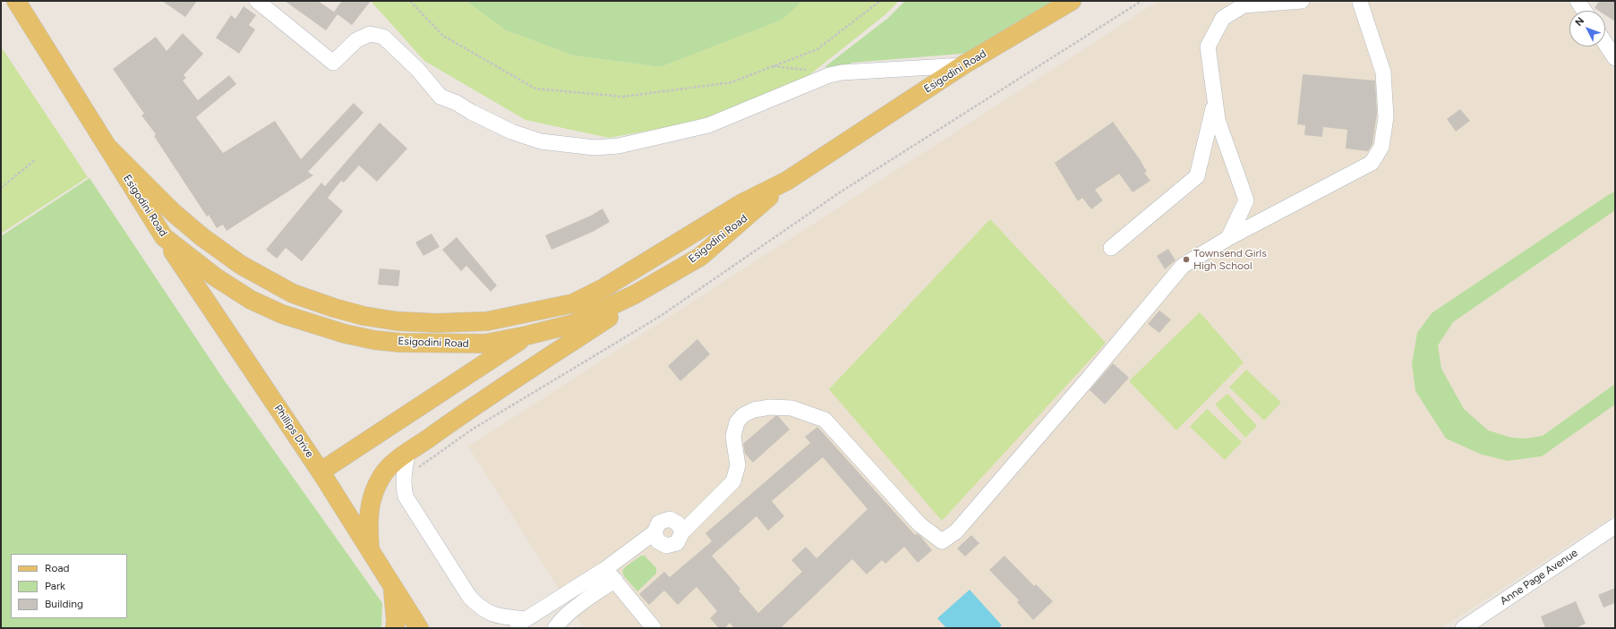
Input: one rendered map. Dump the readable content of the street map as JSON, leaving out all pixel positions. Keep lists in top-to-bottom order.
{
  "streets": {
    "main road": ["Esigodini Road", "Phillips Drive"],
    "street": ["Anne Page Avenue"]
  },
  "crossings": [
    ["Esigodini Road", "Phillips Drive"]
  ],
  "places": ["Townsend Girls High School"],
  "legend": ["Road", "Park", "Building"],
  "north": "top left"
}
